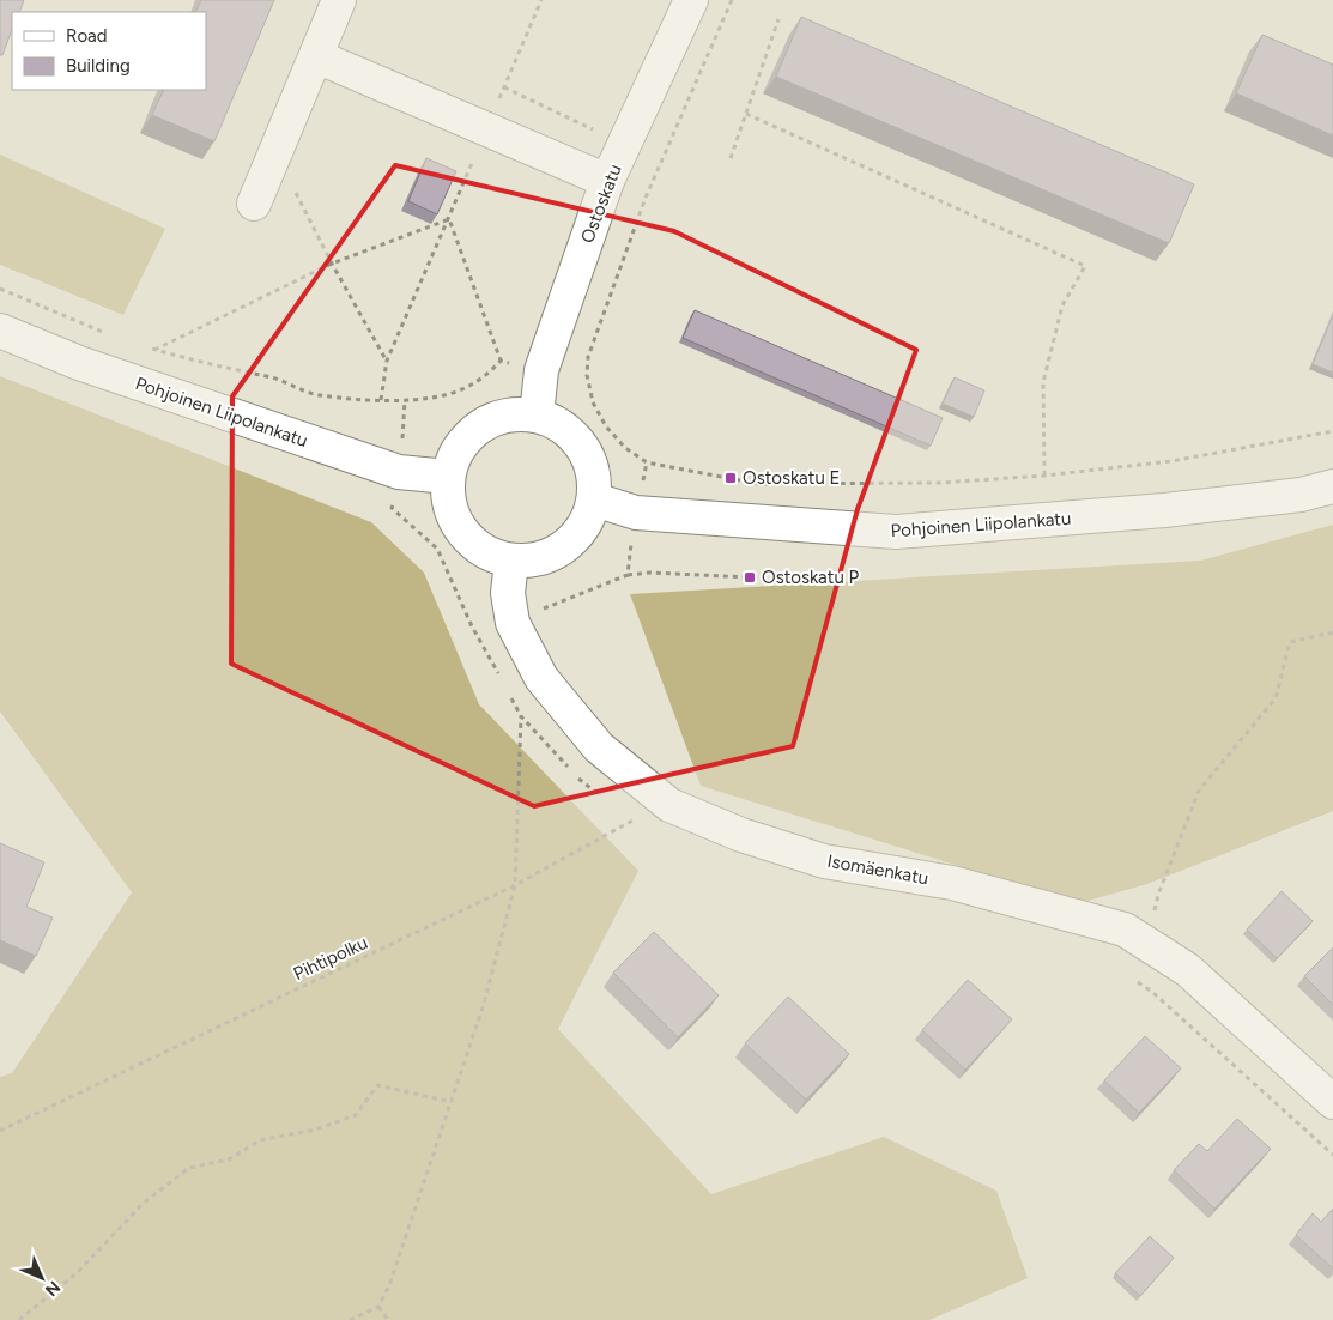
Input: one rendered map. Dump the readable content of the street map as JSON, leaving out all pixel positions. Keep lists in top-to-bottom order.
{
  "streets": {
    "street": ["Ostoskatu", "Pohjoinen Liipolankatu", "Isomäenkatu"],
    "path": ["Pihtipolku"]
  },
  "crossings": [
    ["Ostoskatu", "Pohjoinen Liipolankatu"],
    ["Ostoskatu", "Isomäenkatu"],
    ["Pohjoinen Liipolankatu", "Isomäenkatu"],
    ["Isomäenkatu", "Pihtipolku"]
  ],
  "places": {
    "transit": ["Ostoskatu E", "Ostoskatu P"]
  },
  "legend": ["Road", "Building"],
  "north": "bottom right"
}
